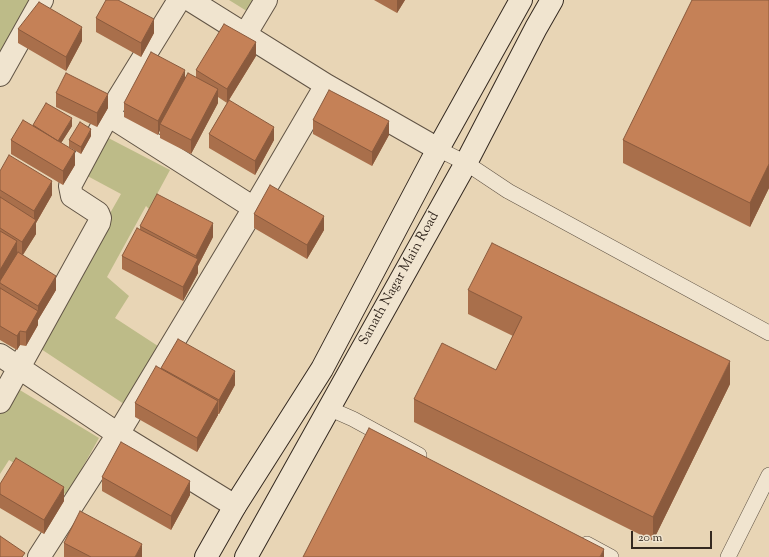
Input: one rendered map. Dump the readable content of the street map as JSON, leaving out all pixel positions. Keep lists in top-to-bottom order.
{
  "streets": {
    "street": ["Sanath Nagar Main Road"]
  },
  "scale_bar": "20 m"
}
